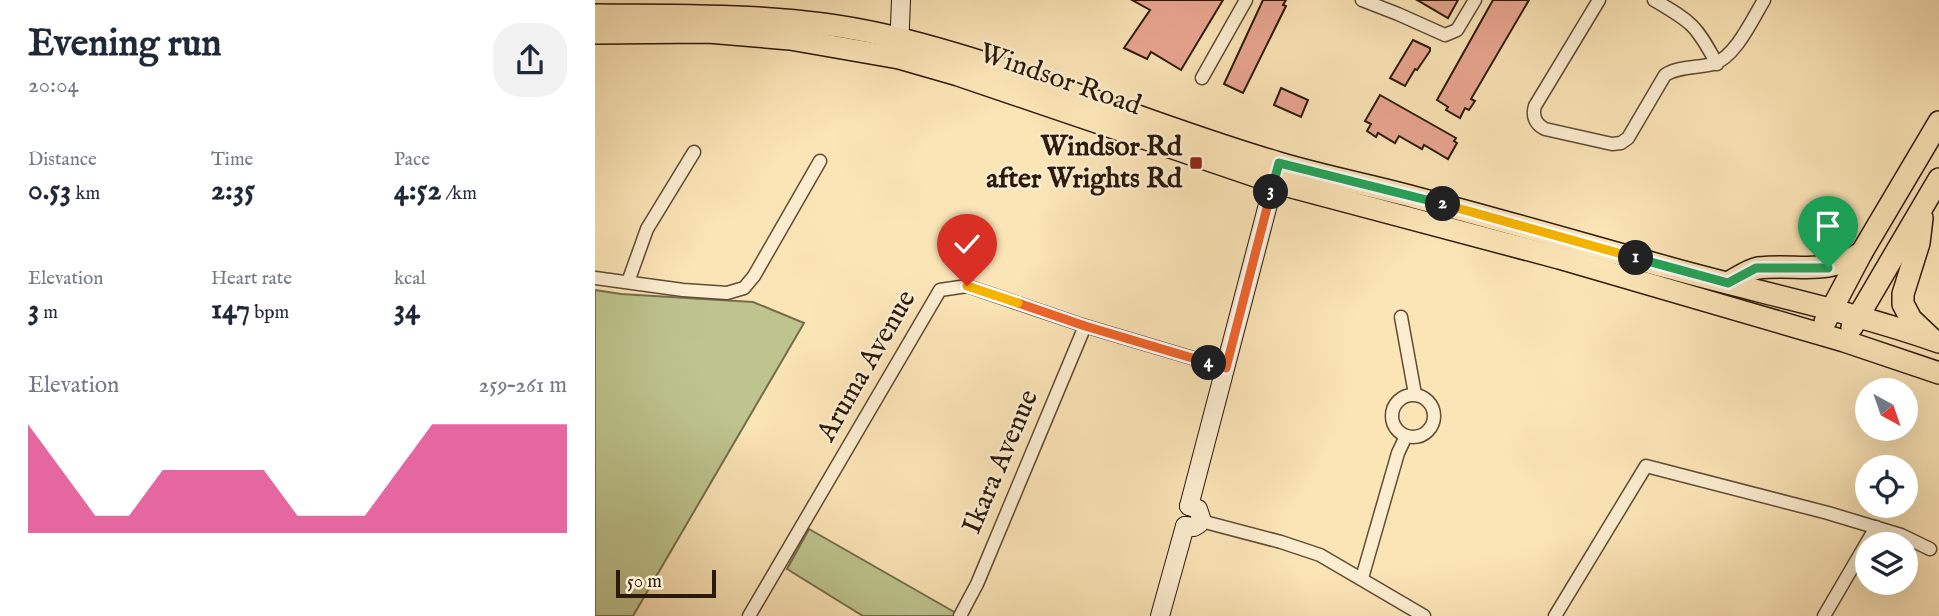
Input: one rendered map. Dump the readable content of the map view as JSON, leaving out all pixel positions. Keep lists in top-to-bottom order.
{
  "streets": {
    "main road": ["Windsor Road"],
    "street": ["Aruma Avenue", "Ikara Avenue"]
  },
  "crossings": [
    ["Aruma Avenue", "Ikara Avenue"]
  ],
  "places": {
    "transit": ["Windsor Rd after Wrights Rd"]
  },
  "scale_bar": "50 m",
  "north": "bottom right",
  "page": {
    "heading": ["Evening run", "20:04"],
    "stats": [
      ["Distance", "0.53 km"],
      ["Time", "2:35"],
      ["Pace", "4:52 /km"],
      ["Elevation", "3 m"],
      ["Heart rate", "147 bpm"],
      ["kcal", "34"]
    ],
    "pins": [
      "3",
      "2",
      "1",
      "4"
    ],
    "chart": ["Elevation", "259–261 m"],
    "scale": "50 m"
  }
}
